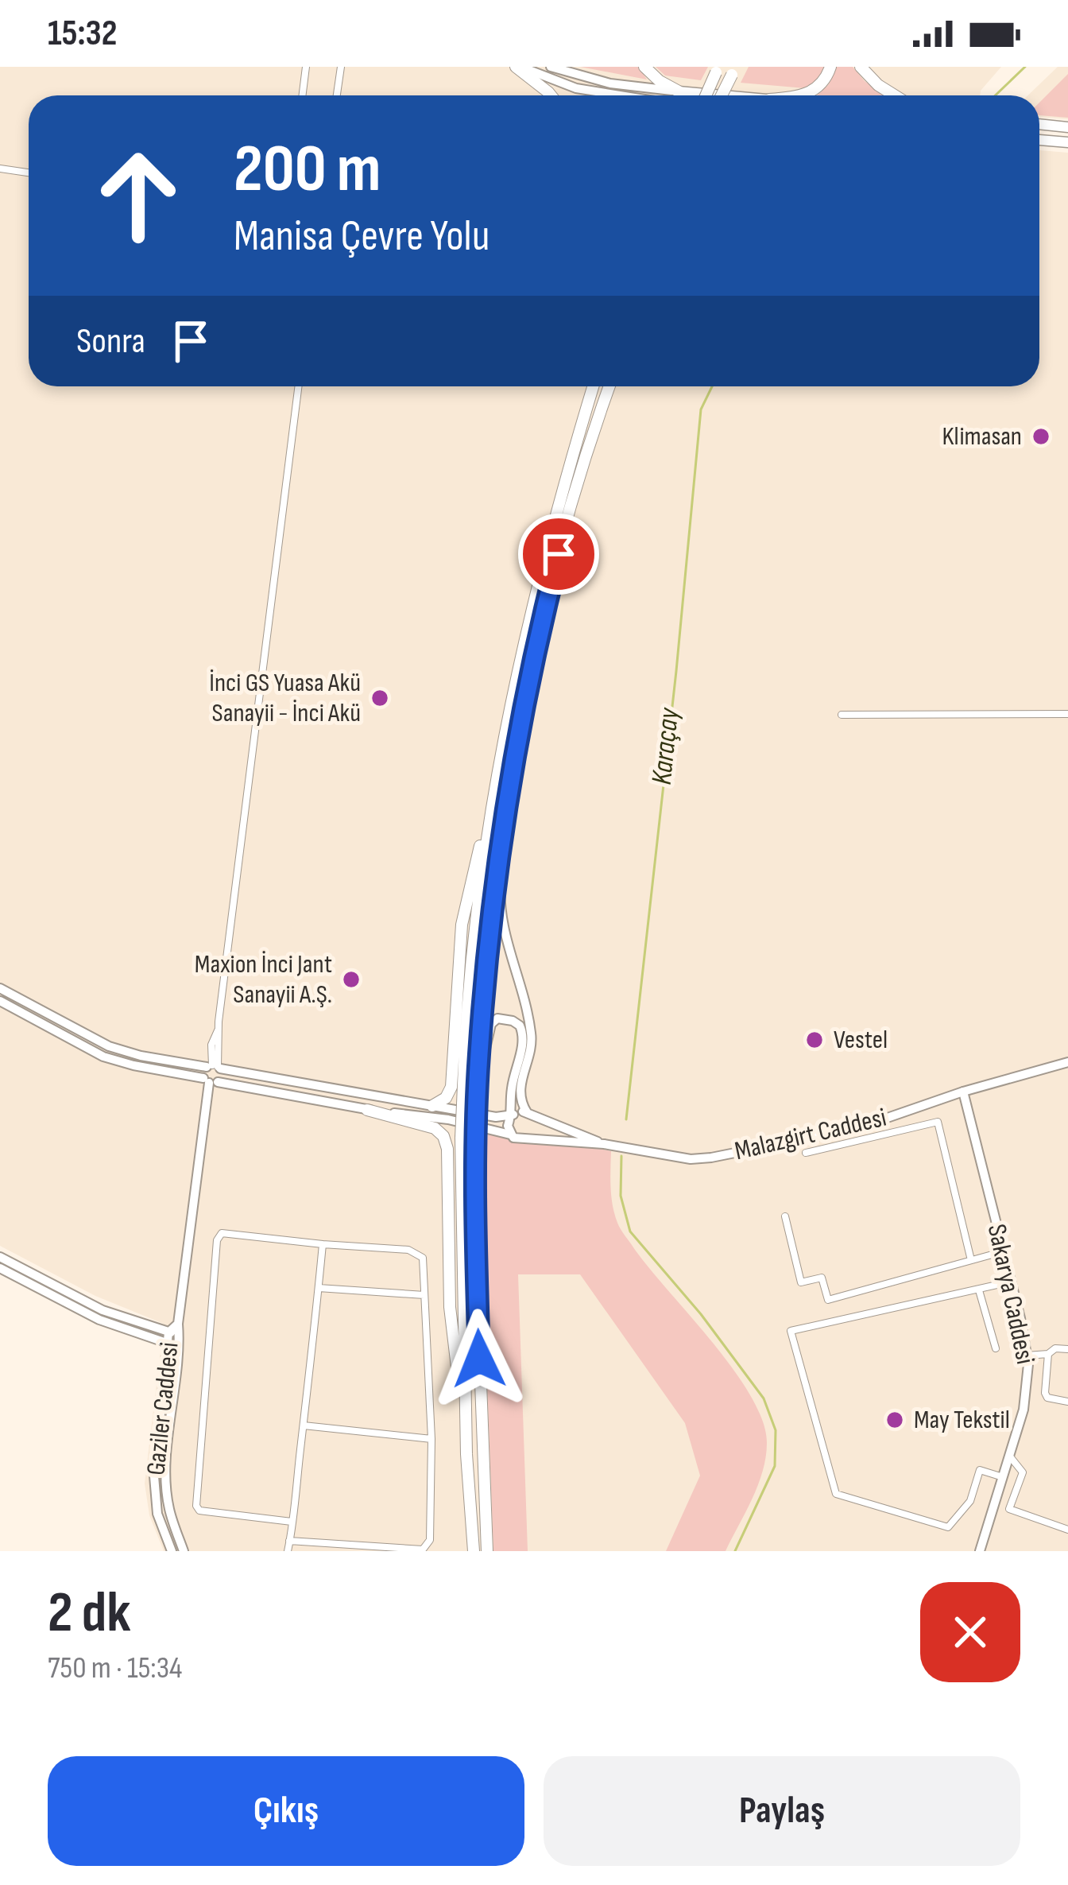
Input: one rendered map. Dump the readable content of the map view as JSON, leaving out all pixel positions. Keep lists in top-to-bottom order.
{
  "streets": {
    "street": ["Malazgirt Caddesi", "Sakarya Caddesi", "Gaziler Caddesi"]
  },
  "crossings": [
    ["Malazgirt Caddesi", "Sakarya Caddesi"]
  ],
  "water": ["Karaçay"],
  "places": [
    "Klimasan",
    "İnci GS Yuasa Akü Sanayii - İnci Akü",
    "Maxion İnci Jant Sanayii A.Ş.",
    "Vestel",
    "May Tekstil"
  ],
  "page": {
    "status": "15:32",
    "turn": ["200 m", "Manisa Çevre Yolu"],
    "then": "Sonra",
    "heading": ["2 dk", "750 m · 15:34"],
    "buttons": ["Çıkış", "Paylaş"]
  }
}
